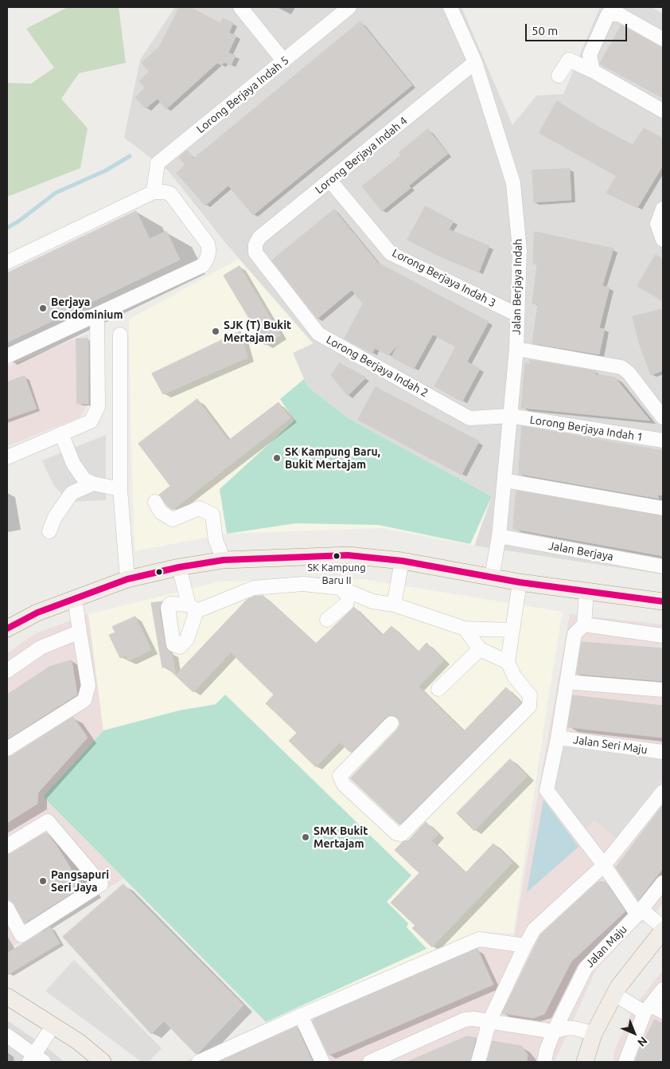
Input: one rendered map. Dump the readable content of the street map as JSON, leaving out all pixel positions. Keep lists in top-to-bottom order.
{
  "streets": {
    "street": [
      "Lorong Berjaya Indah 5",
      "Lorong Berjaya Indah 4",
      "Lorong Berjaya Indah 3",
      "Jalan Berjaya Indah",
      "Lorong Berjaya Indah 2",
      "Lorong Berjaya Indah 1",
      "Jalan Berjaya",
      "Jalan Seri Maju",
      "Jalan Maju"
    ]
  },
  "crossings": [
    ["Lorong Berjaya Indah 4", "Lorong Berjaya Indah 3"],
    ["Lorong Berjaya Indah 4", "Jalan Berjaya Indah"],
    ["Lorong Berjaya Indah 4", "Lorong Berjaya Indah 2"],
    ["Lorong Berjaya Indah 3", "Jalan Berjaya Indah"],
    ["Jalan Berjaya Indah", "Lorong Berjaya Indah 2"],
    ["Jalan Berjaya Indah", "Lorong Berjaya Indah 1"],
    ["Jalan Berjaya Indah", "Jalan Berjaya"],
    ["Lorong Berjaya Indah 2", "Lorong Berjaya Indah 1"]
  ],
  "places": [
    "Berjaya Condominium",
    "SJK (T) Bukit Mertajam",
    "SK Kampung Baru, Bukit Mertajam",
    "SK Kampung Baru II",
    "SMK Bukit Mertajam",
    "Pangsapuri Seri Jaya"
  ],
  "scale_bar": "50 m",
  "north": "bottom right"
}
